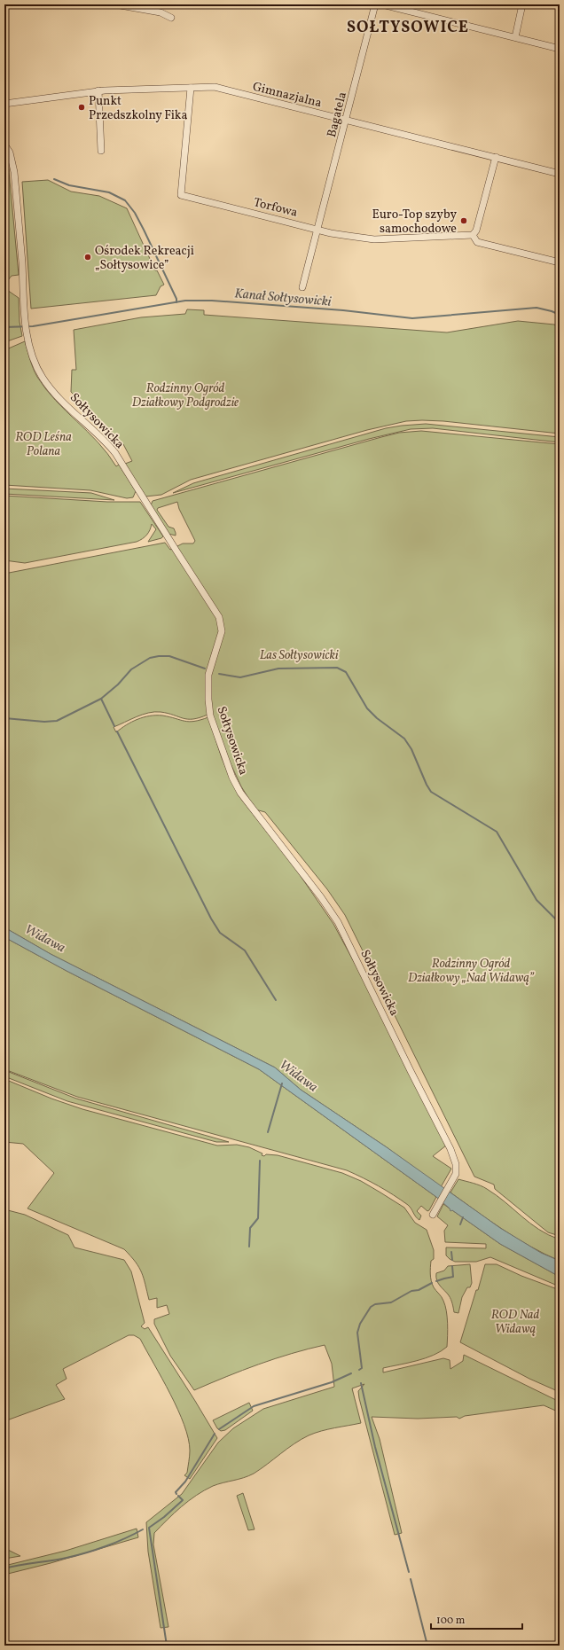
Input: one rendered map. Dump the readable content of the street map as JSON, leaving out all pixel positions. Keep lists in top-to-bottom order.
{
  "streets": {
    "street": [
      "Gimnazjalna",
      "Bagatela",
      "Torfowa",
      "Sołtysowicka"
    ]
  },
  "crossings": [
    ["Gimnazjalna", "Bagatela"],
    ["Gimnazjalna", "Torfowa"],
    ["Bagatela", "Torfowa"]
  ],
  "districts": ["SOŁTYSOWICE"],
  "water": ["Kanał Sołtysowicki", "Widawa"],
  "parks": [
    "Rodzinny Ogród Działkowy Podgrodzie",
    "ROD Leśna Polana",
    "Las Sołtysowicki",
    "Rodzinny Ogród Działkowy „Nad Widawą”",
    "ROD Nad Widawą"
  ],
  "places": ["Punkt Przedszkolny Fika", "Euro-Top szyby samochodowe", "Ośrodek Rekreacji „Sołtysowice”"],
  "scale_bar": "100 m"
}
